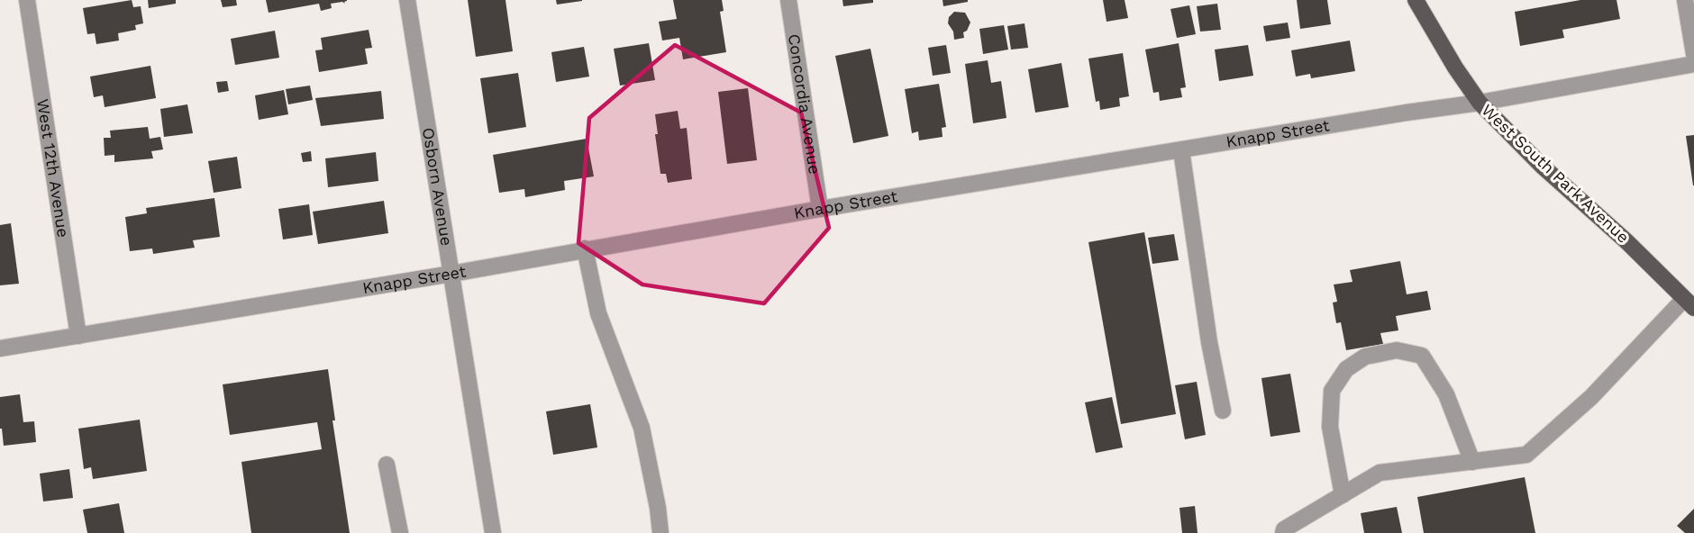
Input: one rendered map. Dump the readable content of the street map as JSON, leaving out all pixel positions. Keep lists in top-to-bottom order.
{
  "streets": {
    "main road": ["West South Park Avenue"],
    "street": [
      "Concordia Avenue",
      "Knapp Street",
      "West 12th Avenue",
      "Osborn Avenue"
    ]
  },
  "crossings": [
    ["Concordia Avenue", "Knapp Street"],
    ["Knapp Street", "West 12th Avenue"],
    ["Knapp Street", "West South Park Avenue"],
    ["Knapp Street", "Osborn Avenue"]
  ]
}
